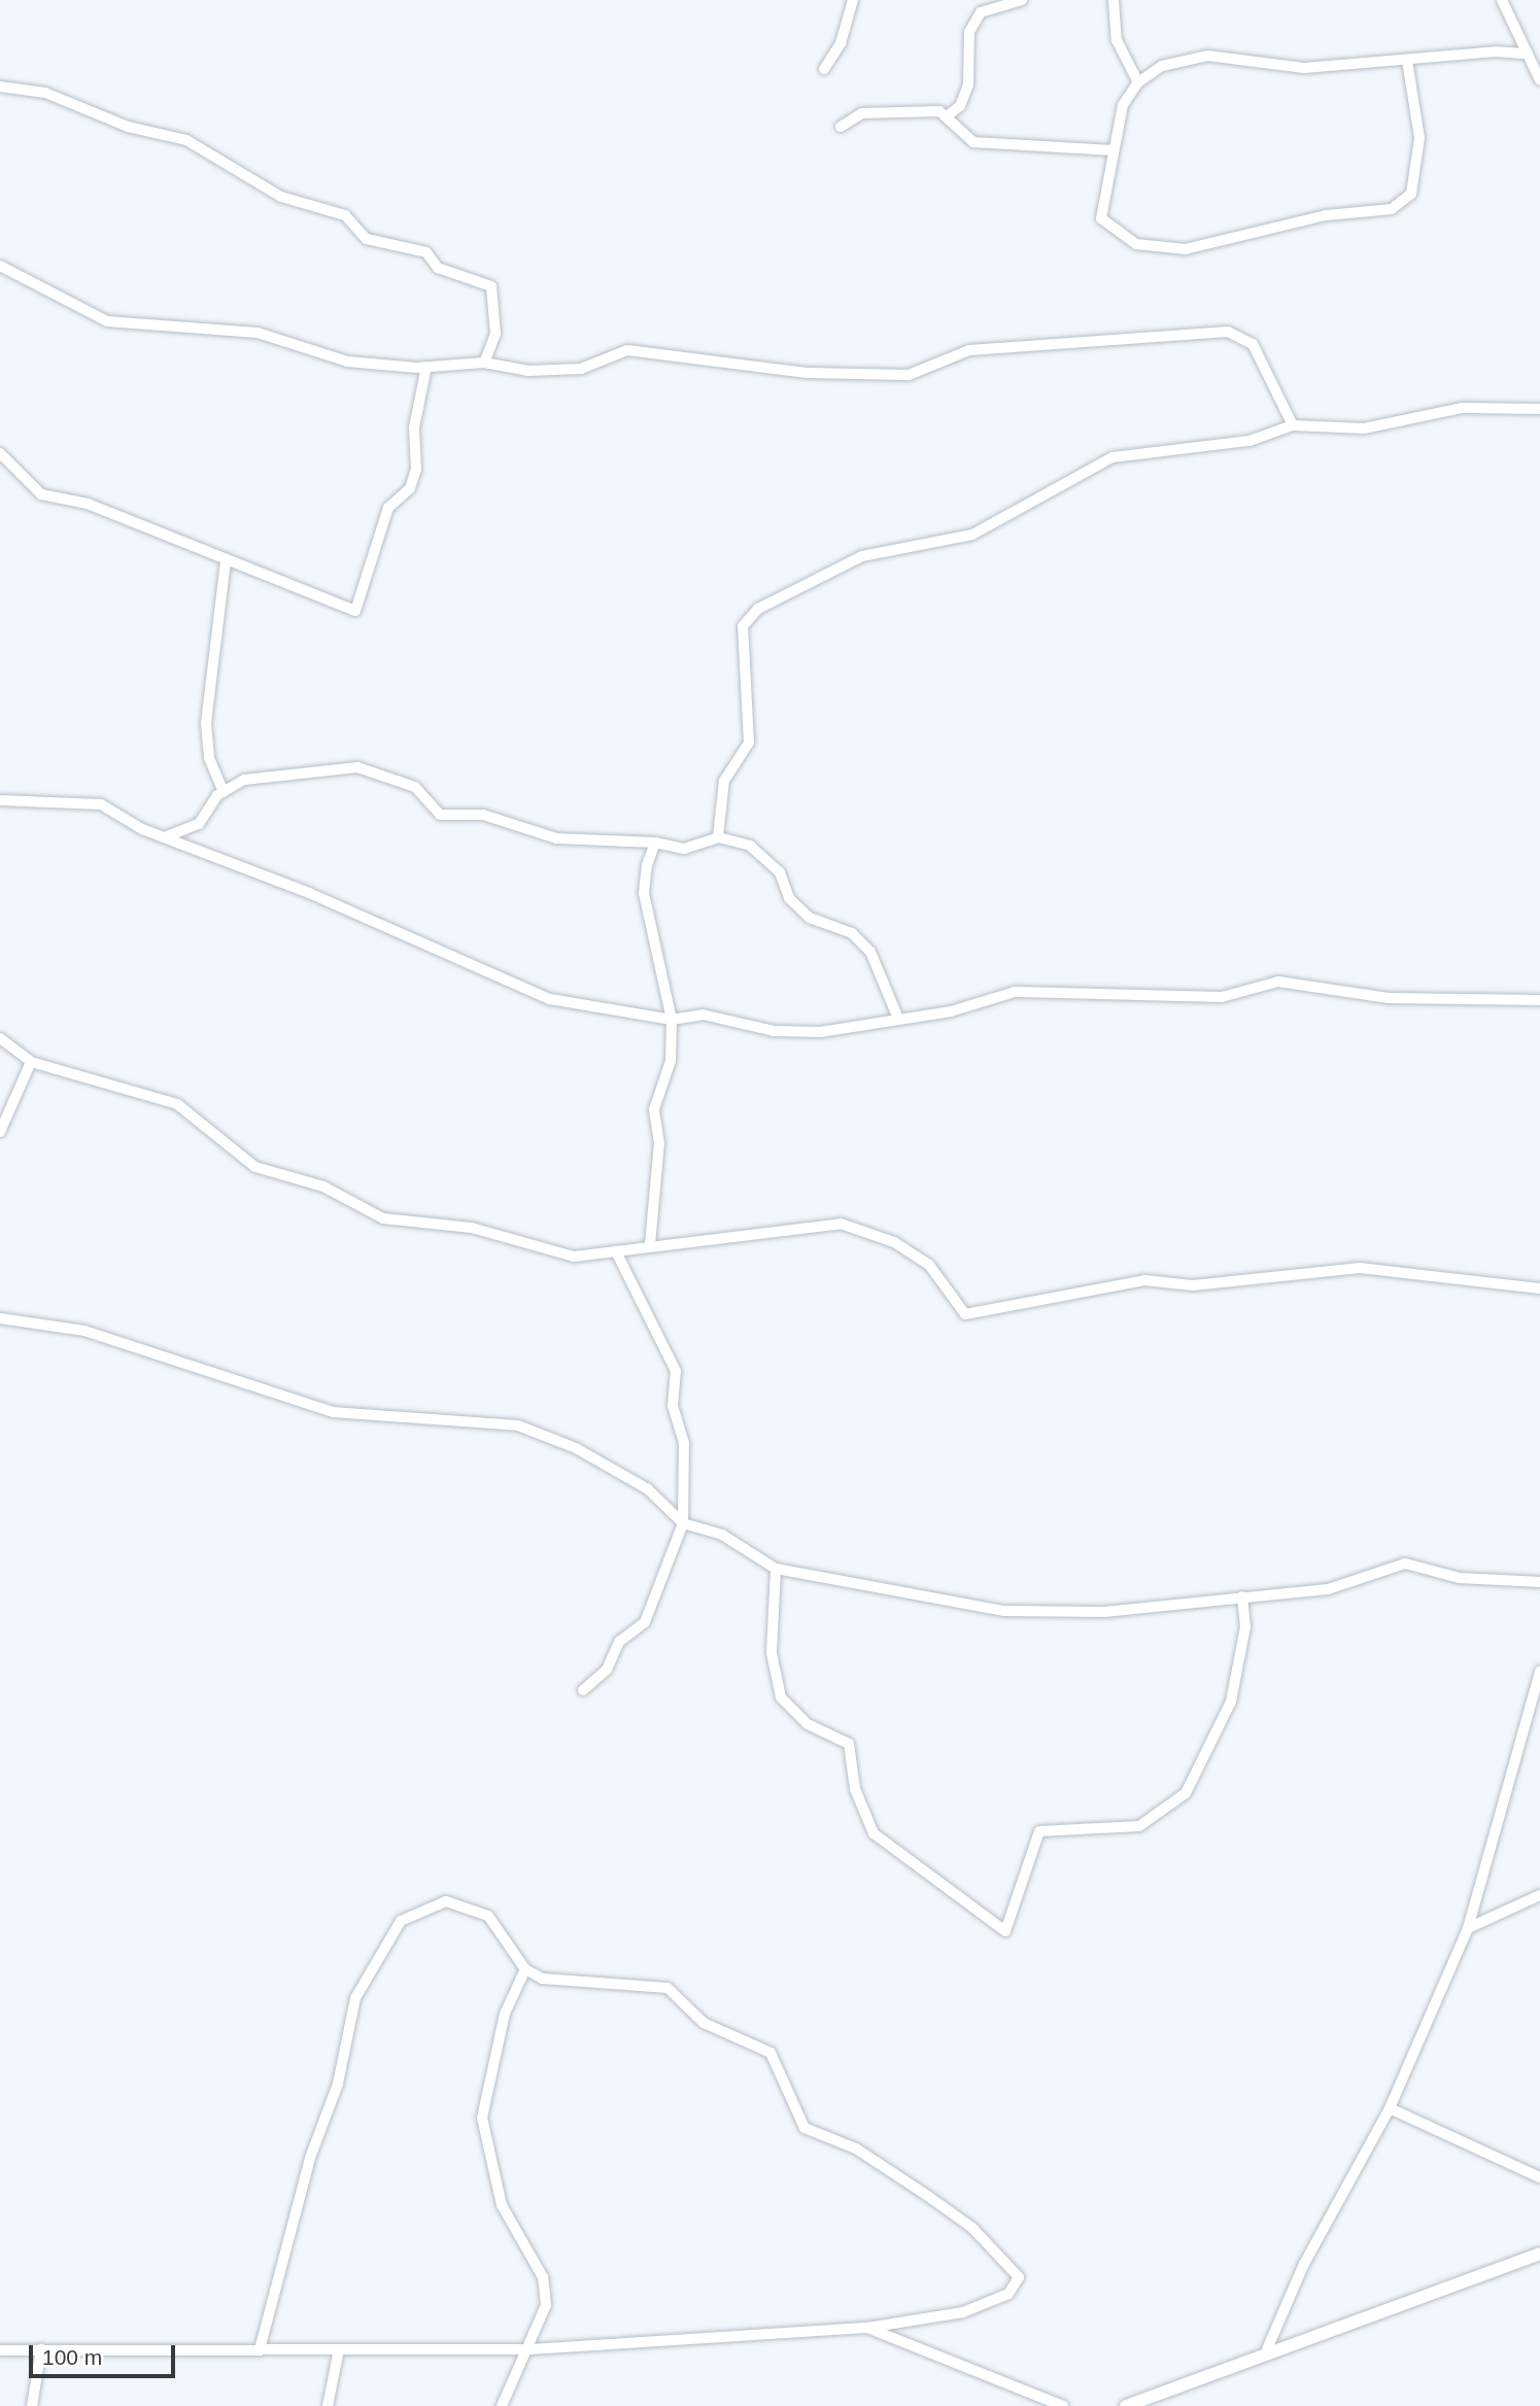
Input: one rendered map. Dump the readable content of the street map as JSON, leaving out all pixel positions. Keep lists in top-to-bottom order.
{
  "scale_bar": "100 m"
}
